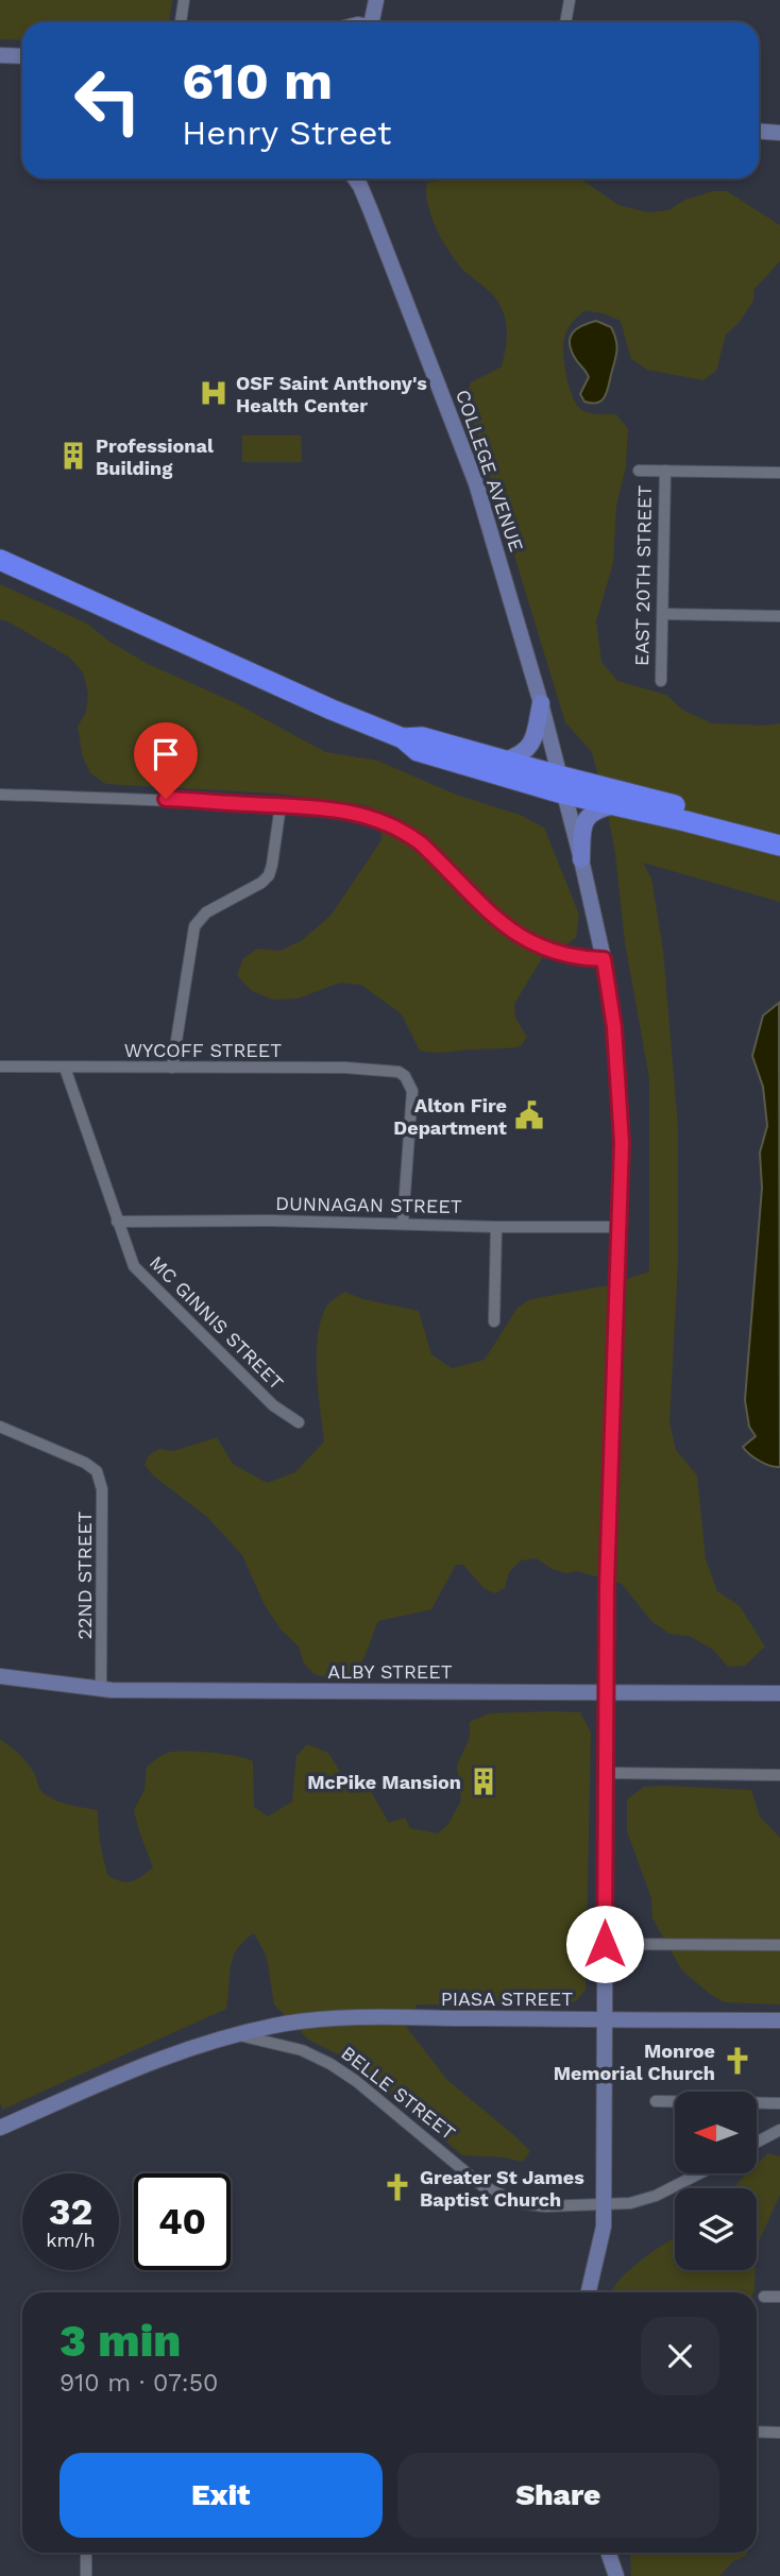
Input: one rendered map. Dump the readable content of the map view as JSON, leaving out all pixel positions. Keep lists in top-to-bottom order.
{
  "streets": {
    "street": [
      "COLLEGE AVENUE",
      "EAST 20TH STREET",
      "WYCOFF STREET",
      "DUNNAGAN STREET",
      "MC GINNIS STREET",
      "22ND STREET",
      "ALBY STREET",
      "PIASA STREET",
      "BELLE STREET"
    ]
  },
  "crossings": [
    ["WYCOFF STREET", "DUNNAGAN STREET"],
    ["WYCOFF STREET", "MC GINNIS STREET"],
    ["DUNNAGAN STREET", "MC GINNIS STREET"],
    ["22ND STREET", "ALBY STREET"],
    ["PIASA STREET", "BELLE STREET"]
  ],
  "places": {
    "hospital": ["OSF Saint Anthony's Health Center"],
    "building": ["Professional Building", "McPike Mansion"],
    "public building": ["Alton Fire Department"],
    "church": ["Monroe Memorial Church", "Greater St James Baptist Church"]
  },
  "north": "left",
  "page": {
    "turn": ["610 m", "Henry Street"],
    "speed": "32 km/h",
    "limit": "40",
    "heading": ["3 min", "910 m · 07:50"],
    "buttons": ["Exit", "Share"]
  }
}
